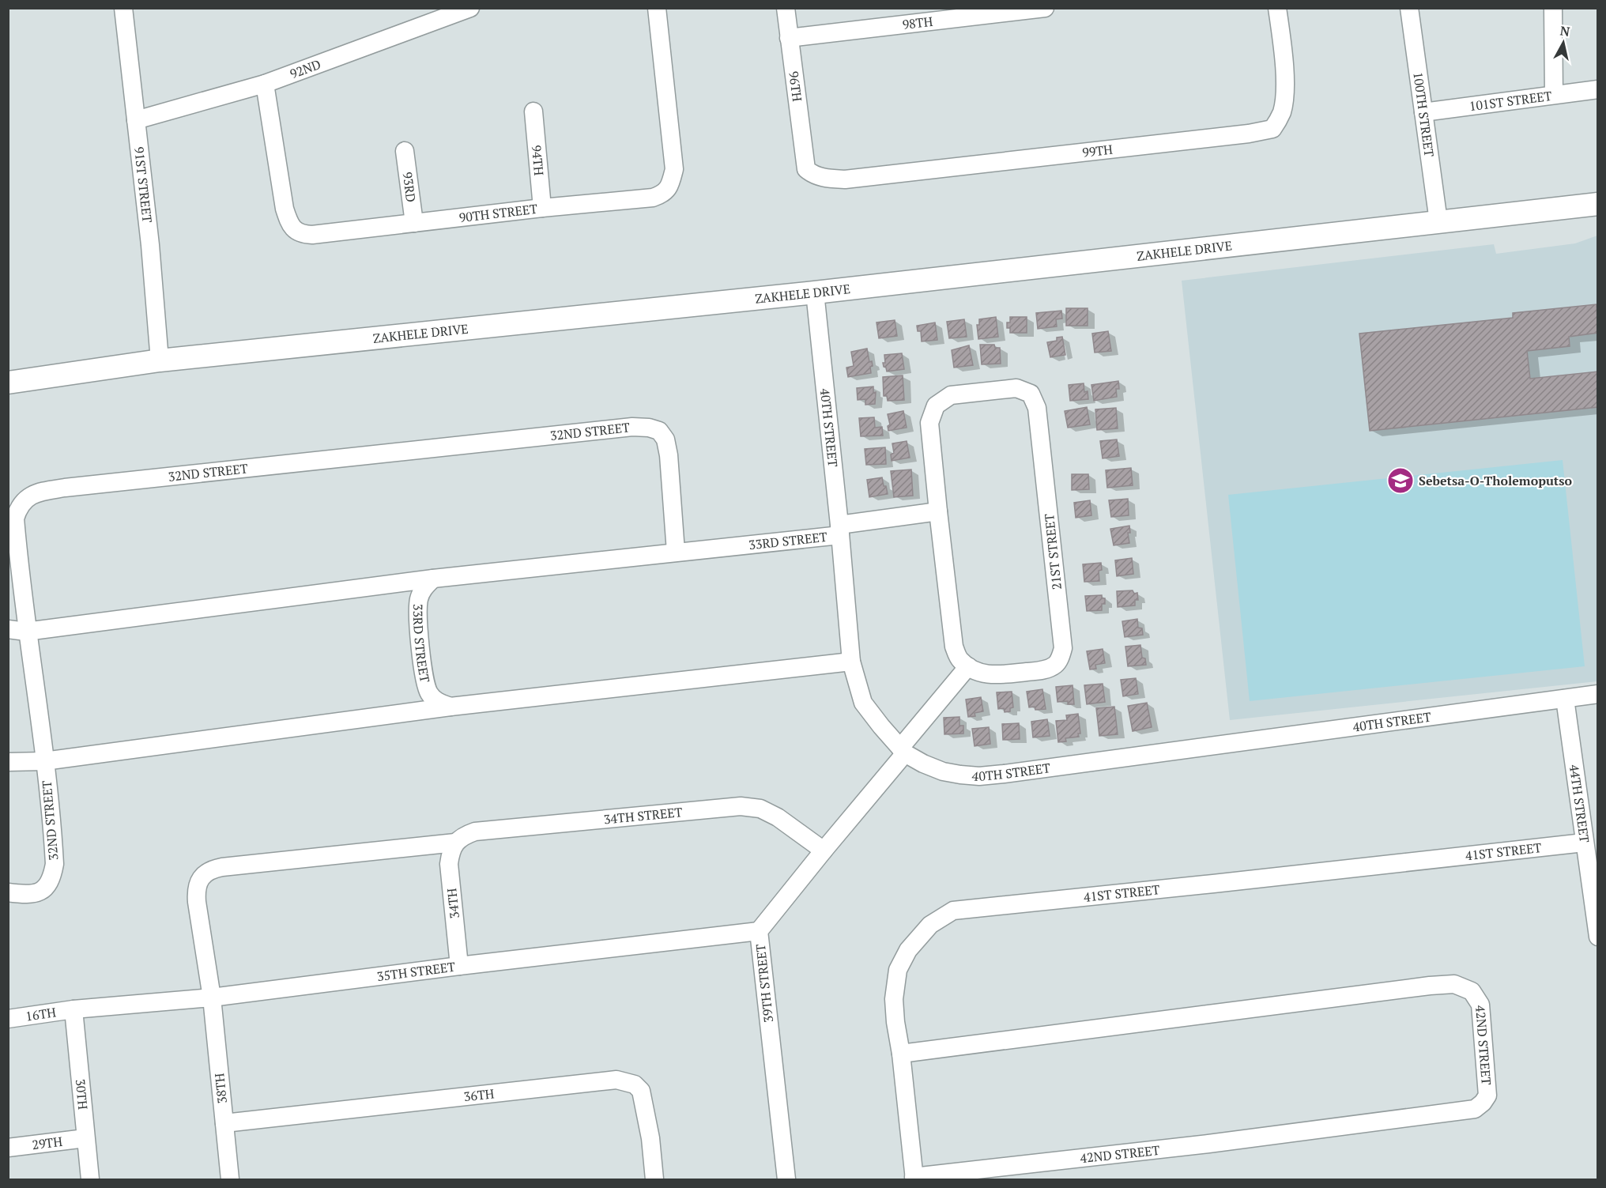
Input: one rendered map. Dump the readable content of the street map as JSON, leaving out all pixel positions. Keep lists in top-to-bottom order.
{
  "streets": {
    "street": [
      "98TH",
      "92ND",
      "96TH",
      "101ST STREET",
      "100TH STREET",
      "99TH",
      "94TH",
      "91ST STREET",
      "93RD",
      "90TH STREET",
      "ZAKHELE DRIVE",
      "40TH STREET",
      "32ND STREET",
      "33RD STREET",
      "21ST STREET",
      "44TH STREET",
      "34TH STREET",
      "41ST STREET",
      "34TH",
      "35TH STREET",
      "39TH STREET",
      "16TH",
      "42ND STREET",
      "38TH",
      "30TH",
      "36TH",
      "29TH"
    ]
  },
  "crossings": [
    ["98TH", "96TH"],
    ["92ND", "91ST STREET"],
    ["92ND", "90TH STREET"],
    ["96TH", "99TH"],
    ["101ST STREET", "100TH STREET"],
    ["100TH STREET", "ZAKHELE DRIVE"],
    ["94TH", "90TH STREET"],
    ["91ST STREET", "ZAKHELE DRIVE"],
    ["93RD", "90TH STREET"],
    ["ZAKHELE DRIVE", "40TH STREET"],
    ["40TH STREET", "33RD STREET"],
    ["40TH STREET", "44TH STREET"],
    ["40TH STREET", "39TH STREET"],
    ["32ND STREET", "33RD STREET"],
    ["33RD STREET", "21ST STREET"],
    ["21ST STREET", "39TH STREET"],
    ["44TH STREET", "41ST STREET"],
    ["34TH STREET", "34TH"],
    ["34TH STREET", "39TH STREET"],
    ["34TH STREET", "38TH"],
    ["41ST STREET", "42ND STREET"],
    ["34TH", "35TH STREET"],
    ["34TH", "38TH"],
    ["35TH STREET", "39TH STREET"],
    ["35TH STREET", "16TH"],
    ["35TH STREET", "38TH"],
    ["35TH STREET", "30TH"],
    ["16TH", "30TH"],
    ["38TH", "36TH"],
    ["30TH", "29TH"]
  ],
  "places": {
    "school or university": ["Sebetsa-O-Tholemoputso"]
  },
  "north": "top"
}
